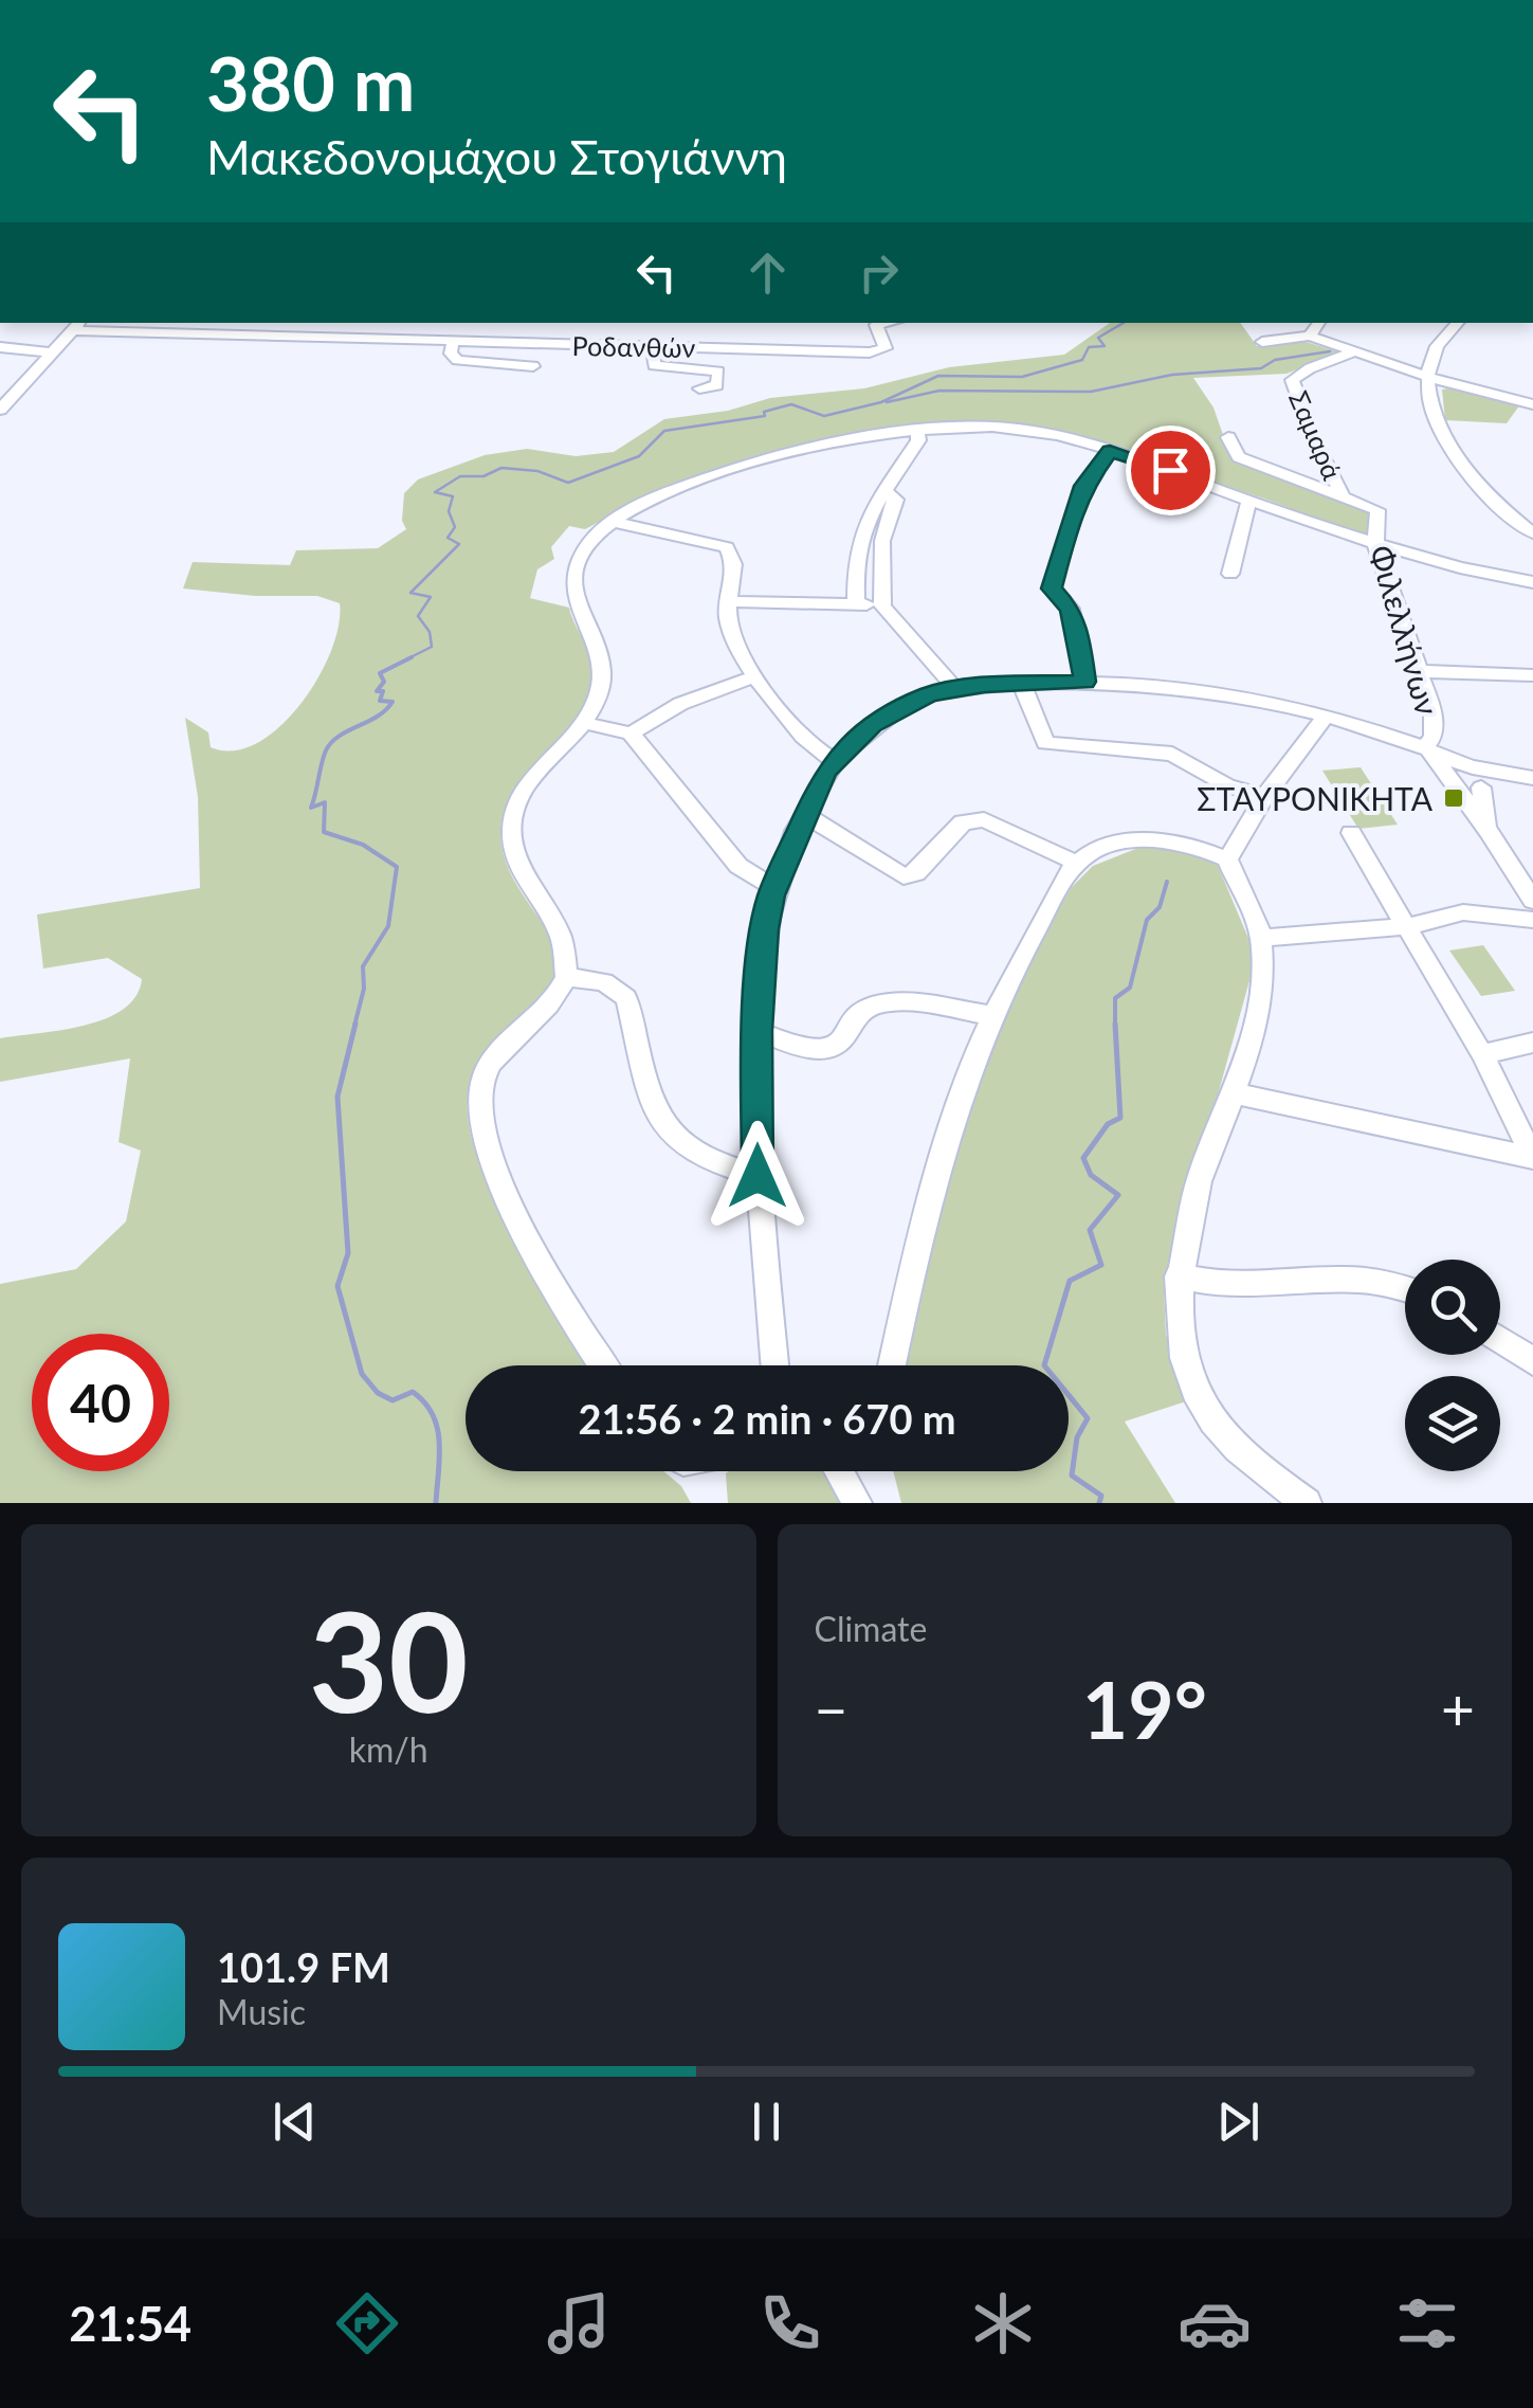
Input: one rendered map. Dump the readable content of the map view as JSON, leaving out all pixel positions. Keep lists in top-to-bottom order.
{
  "streets": {
    "street": ["Ροδανθών", "Σαμαρά", "Φιλελλήνων"]
  },
  "crossings": [
    ["Σαμαρά", "Φιλελλήνων"]
  ],
  "places": {
    "transit": ["ΣΤΑΥΡΟΝΙΚΗΤΑ"]
  },
  "page": {
    "turn": ["380 m", "Μακεδονομάχου Στογιάννη"],
    "limit": "40",
    "trip": "21:56 · 2 min · 670 m",
    "tile": [
      ["30", "km/h"],
      "Climate"
    ],
    "heat": ["−", "19°", "+"],
    "song": ["101.9 FM", "Music"],
    "tabs": "21:54"
  }
}
